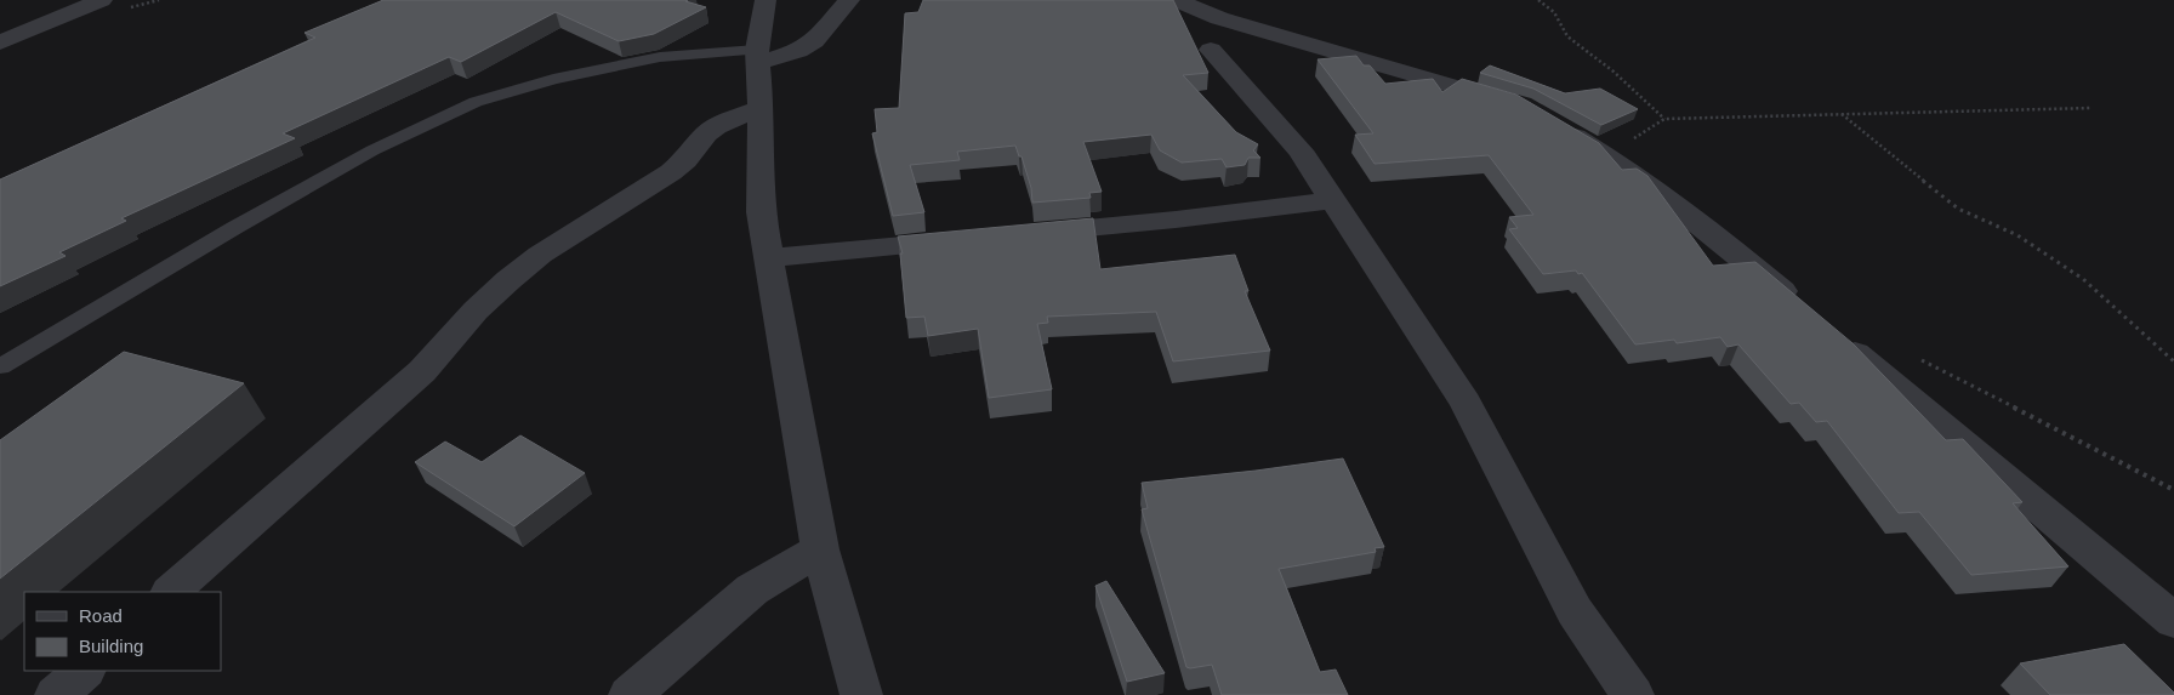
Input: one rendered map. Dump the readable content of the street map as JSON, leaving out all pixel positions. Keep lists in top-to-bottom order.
{
  "legend": ["Road", "Building"]
}
